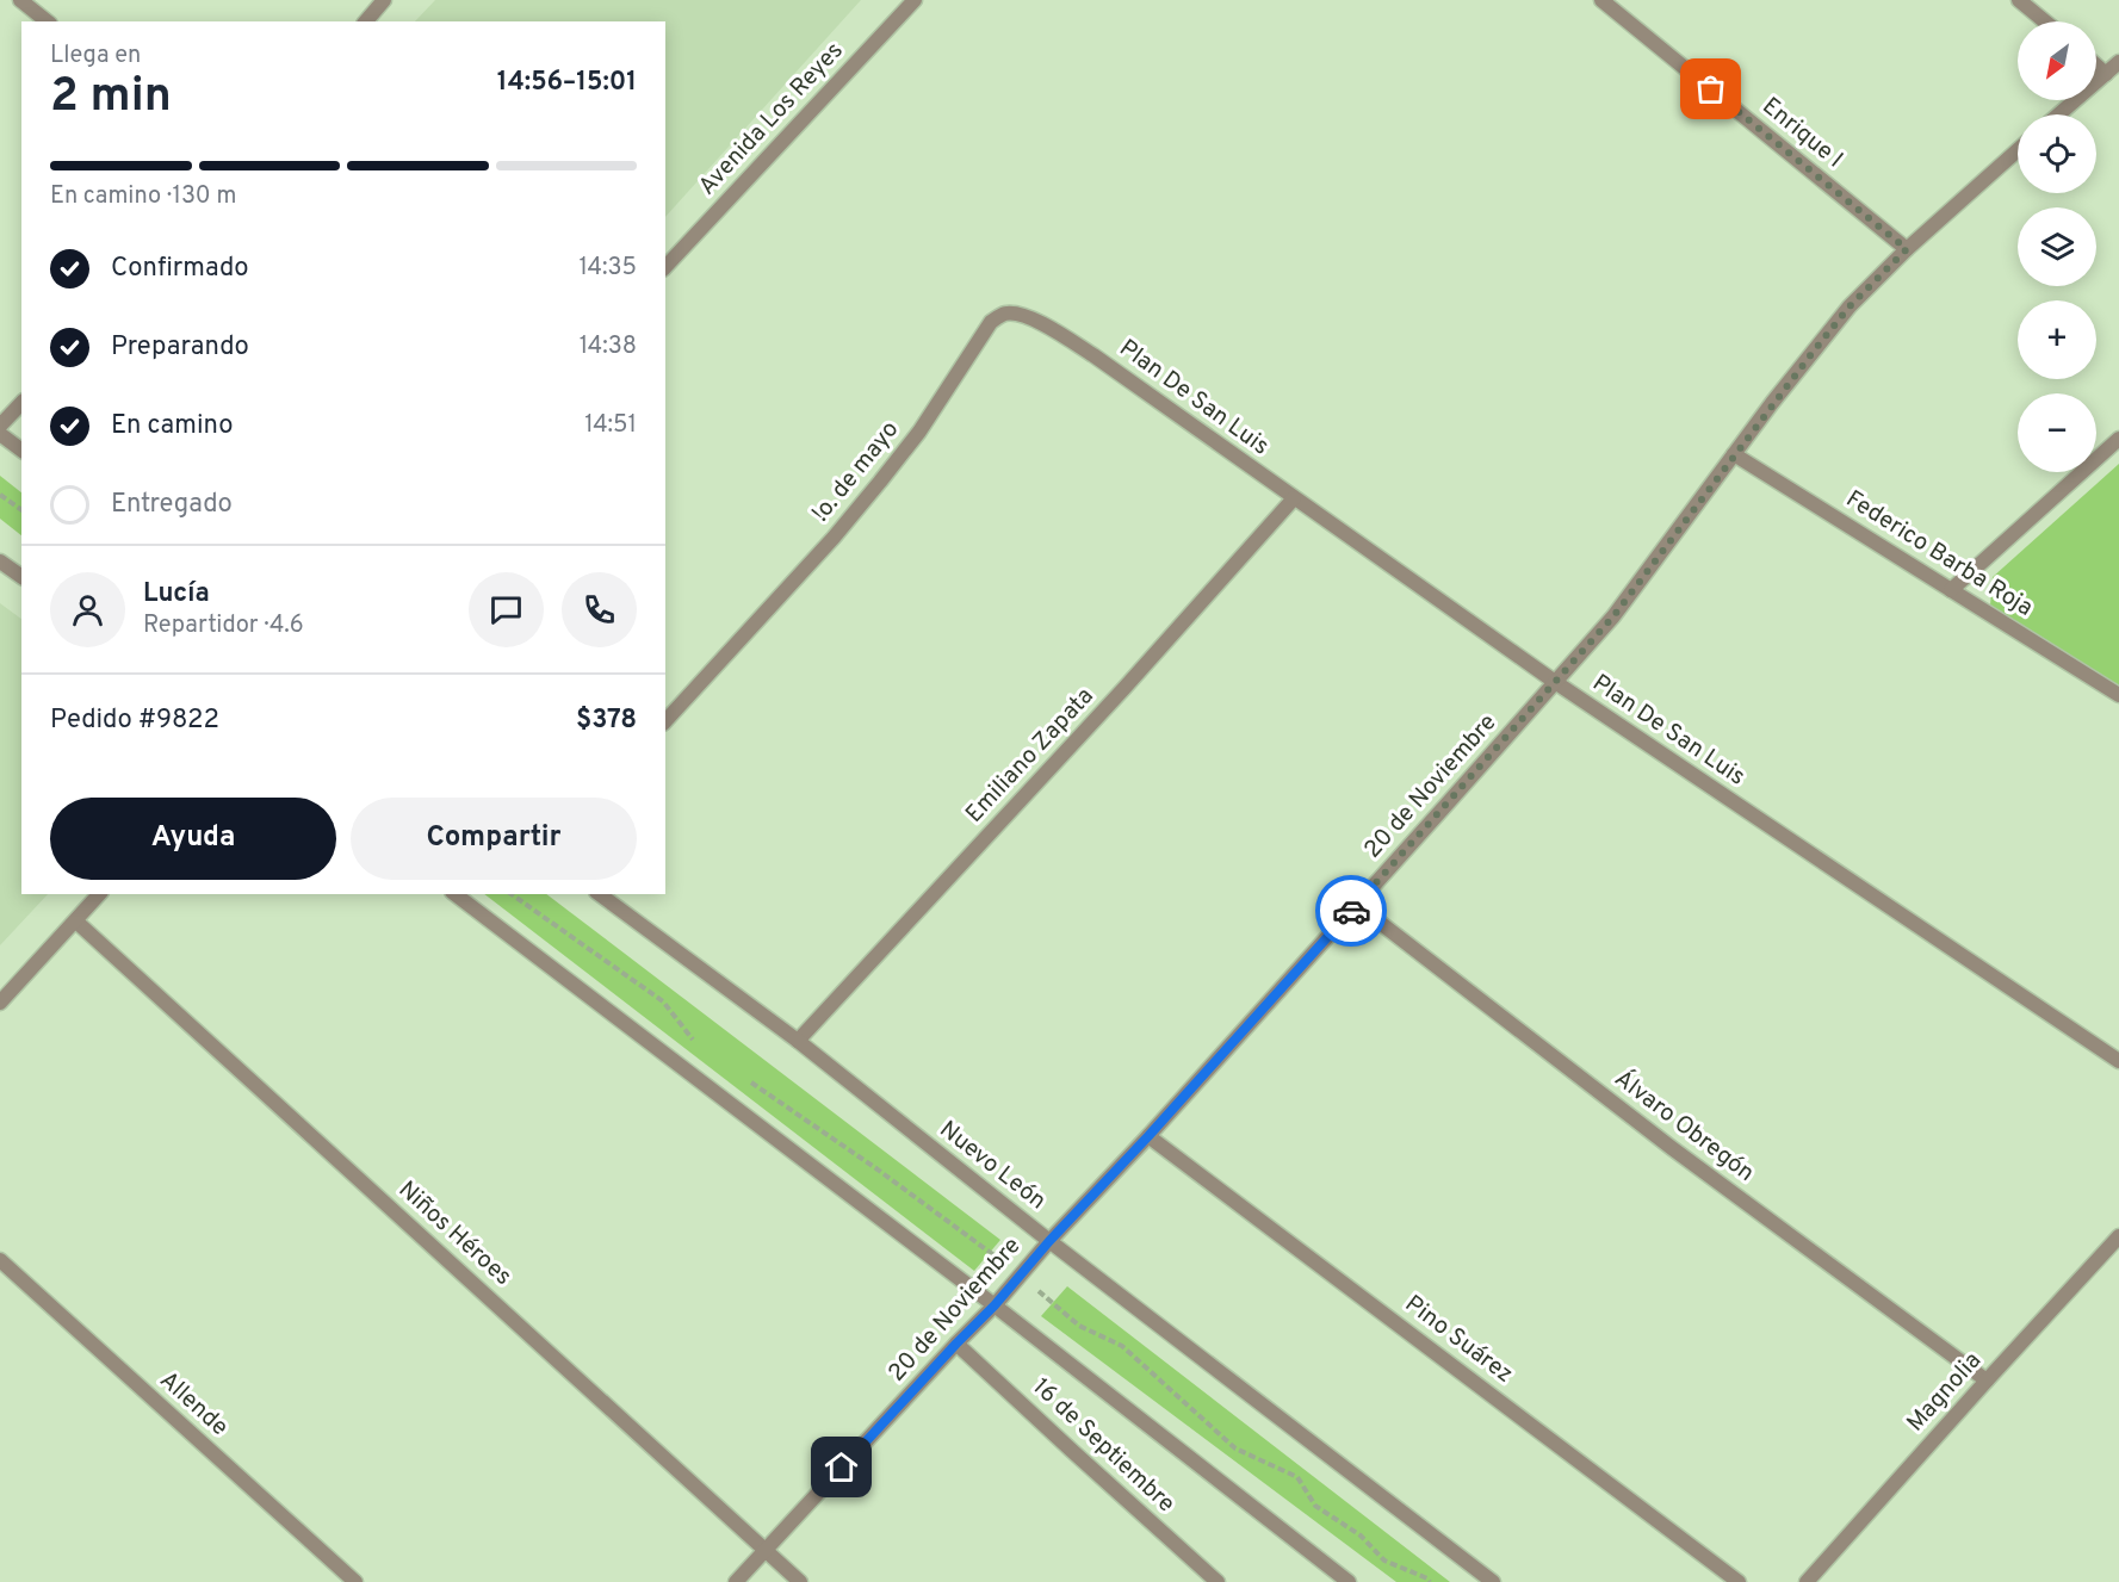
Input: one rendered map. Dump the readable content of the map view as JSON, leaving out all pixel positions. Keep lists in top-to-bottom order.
{
  "streets": {
    "street": [
      "Avenida Los Reyes",
      "Enrique I",
      "Plan De San Luis",
      "!o. de mayo",
      "Federico Barba Roja",
      "Emiliano Zapata",
      "20 de Noviembre",
      "Álvaro Obregón",
      "Nuevo León",
      "Niños Héroes",
      "Pino Suárez",
      "Magnolia",
      "Allende",
      "16 de Septiembre"
    ]
  },
  "crossings": [
    ["Enrique I", "20 de Noviembre"],
    ["Plan De San Luis", "!o. de mayo"],
    ["Plan De San Luis", "Emiliano Zapata"],
    ["Plan De San Luis", "20 de Noviembre"],
    ["Federico Barba Roja", "20 de Noviembre"],
    ["Emiliano Zapata", "Nuevo León"],
    ["20 de Noviembre", "Álvaro Obregón"],
    ["20 de Noviembre", "Nuevo León"],
    ["20 de Noviembre", "Niños Héroes"],
    ["20 de Noviembre", "Pino Suárez"],
    ["20 de Noviembre", "16 de Septiembre"],
    ["Álvaro Obregón", "Magnolia"]
  ],
  "north": "bottom left",
  "page": {
    "map_buttons": ["+", "−"],
    "heading": ["2 min", "Llega en", "14:56–15:01"],
    "panel": [
      "Lucía",
      "Repartidor · 4.6",
      "Pedido #9822",
      "$378"
    ],
    "bar": "En camino · 130 m",
    "list": [
      ["Confirmado", "14:35"],
      ["Preparando", "14:38"],
      ["En camino", "14:51"],
      "Entregado"
    ],
    "buttons": ["Ayuda", "Compartir"]
  }
}
